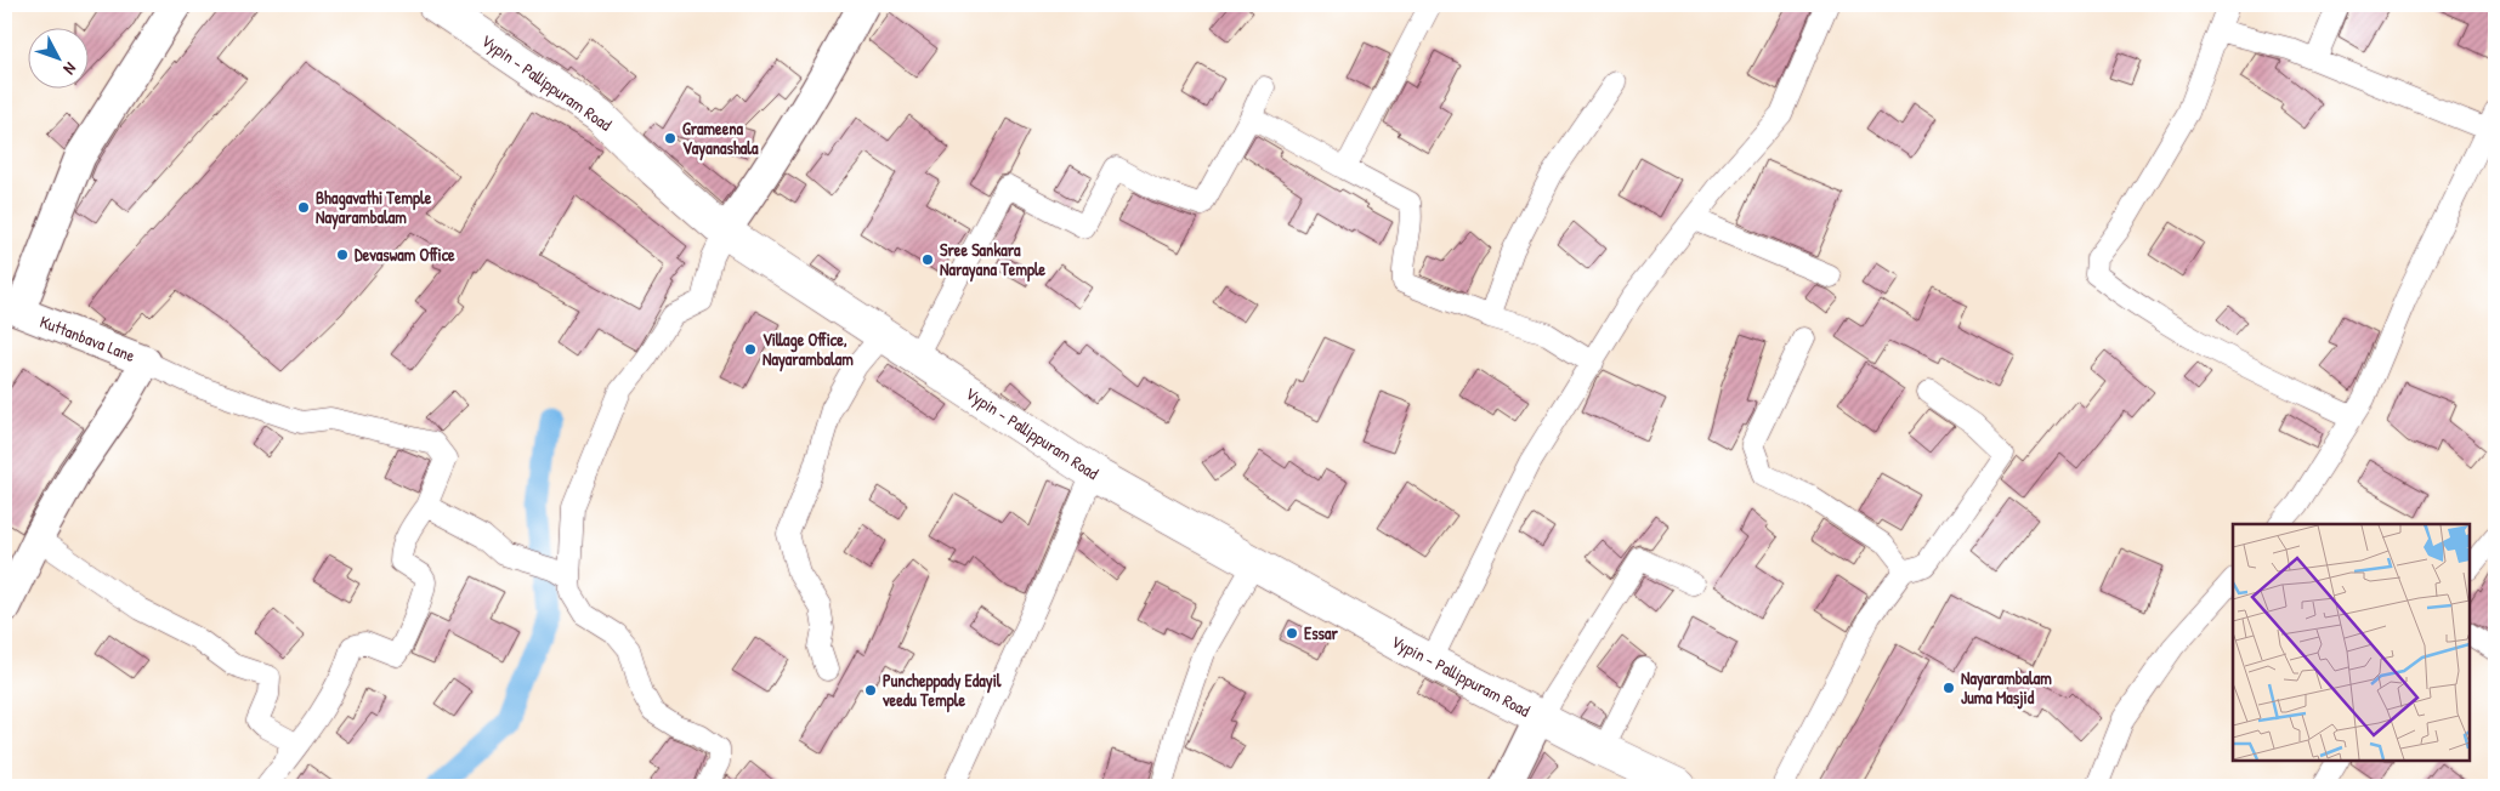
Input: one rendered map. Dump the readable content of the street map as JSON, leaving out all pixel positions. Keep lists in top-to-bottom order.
{
  "streets": {
    "main road": ["Vypin - Pallippuram Road"],
    "street": ["Kuttanbava Lane"]
  },
  "places": [
    "Grameena Vayanashala",
    "Bhagavathi Temple Nayarambalam",
    "Devaswam Office",
    "Sree Sankara Narayana Temple",
    "Village Office, Nayarambalam",
    "Essar",
    "Nayarambalam Juma Masjid",
    "Puncheppady Edayil veedu Temple"
  ],
  "north": "bottom right"
}
